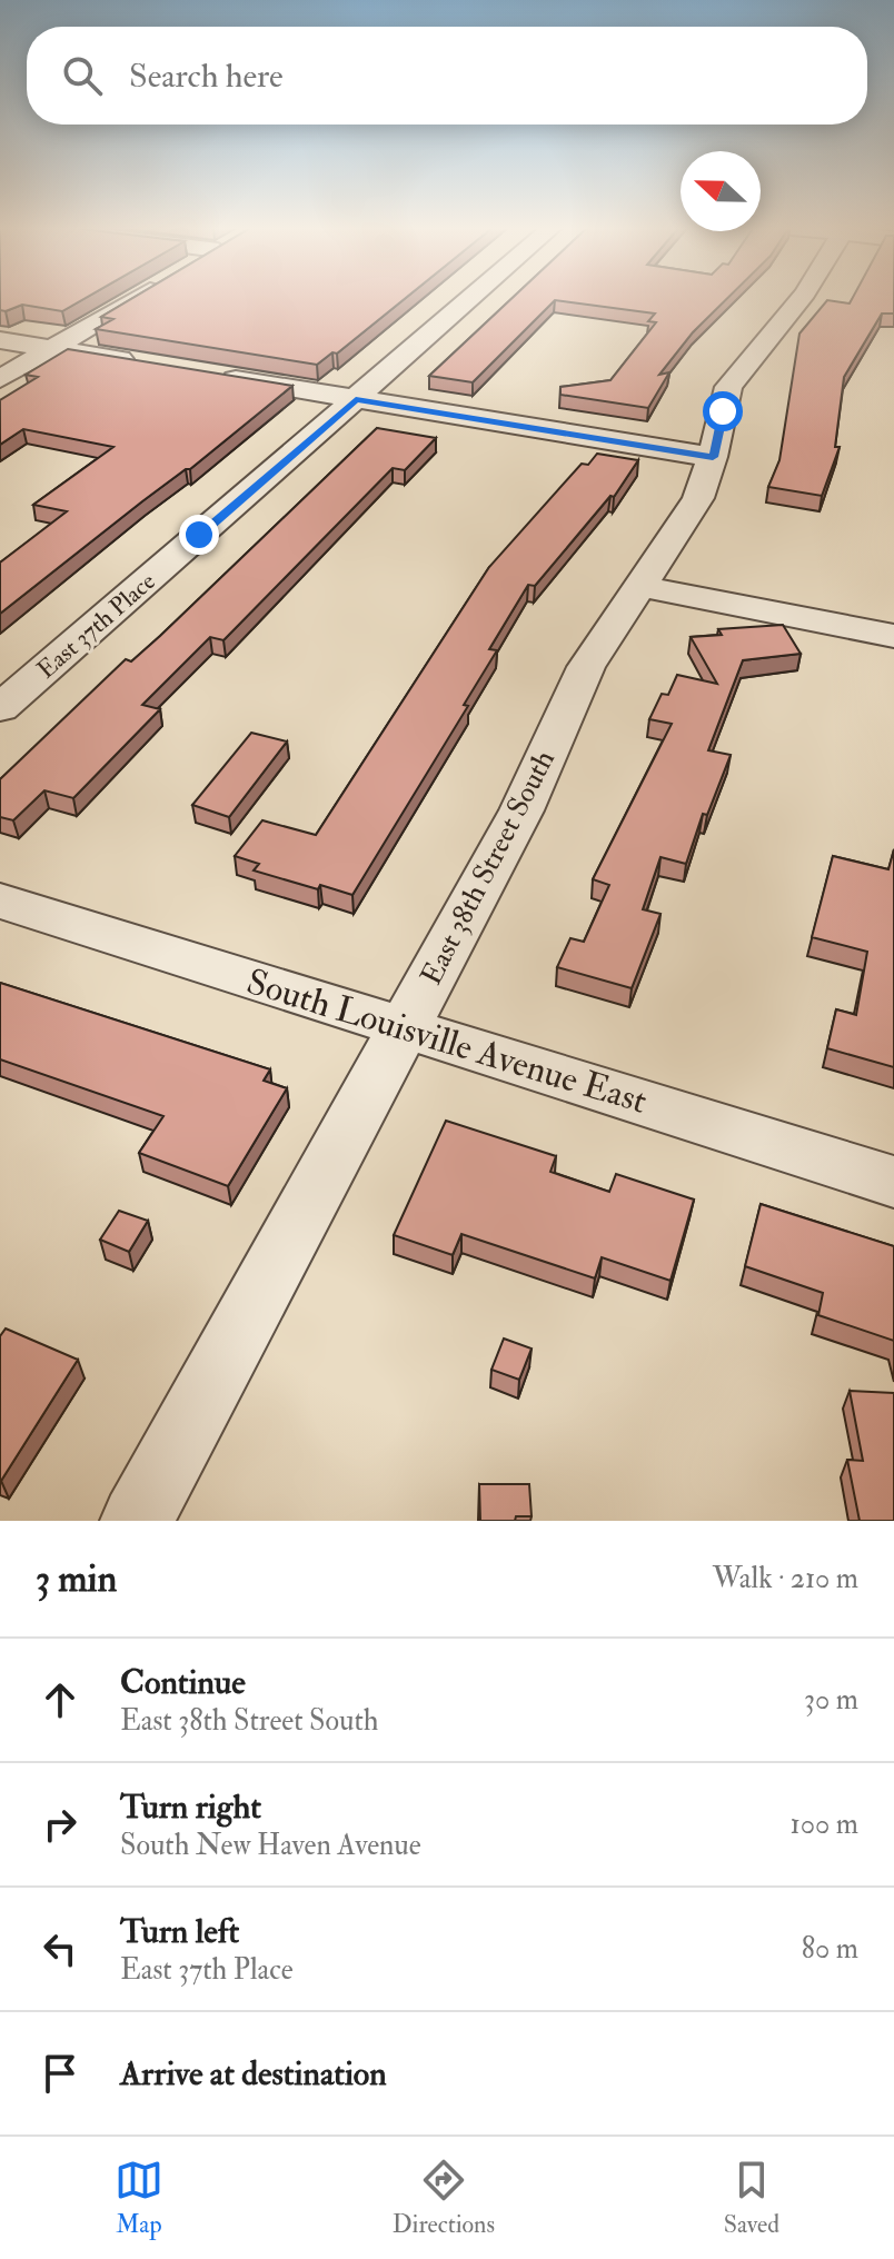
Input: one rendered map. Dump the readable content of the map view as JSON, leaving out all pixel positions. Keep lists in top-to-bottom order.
{
  "streets": {
    "street": ["East 37th Place", "East 38th Street South", "South Louisville Avenue East"]
  },
  "crossings": [
    ["East 38th Street South", "South Louisville Avenue East"]
  ],
  "north": "left",
  "page": {
    "search": "Search here",
    "heading": ["3 min", "Walk · 210 m"],
    "list": [
      ["Continue", "East 38th Street South", "30 m"],
      ["Turn right", "South New Haven Avenue", "100 m"],
      ["Turn left", "East 37th Place", "80 m"],
      "Arrive at destination"
    ],
    "nav": ["Map", "Directions", "Saved"]
  }
}
